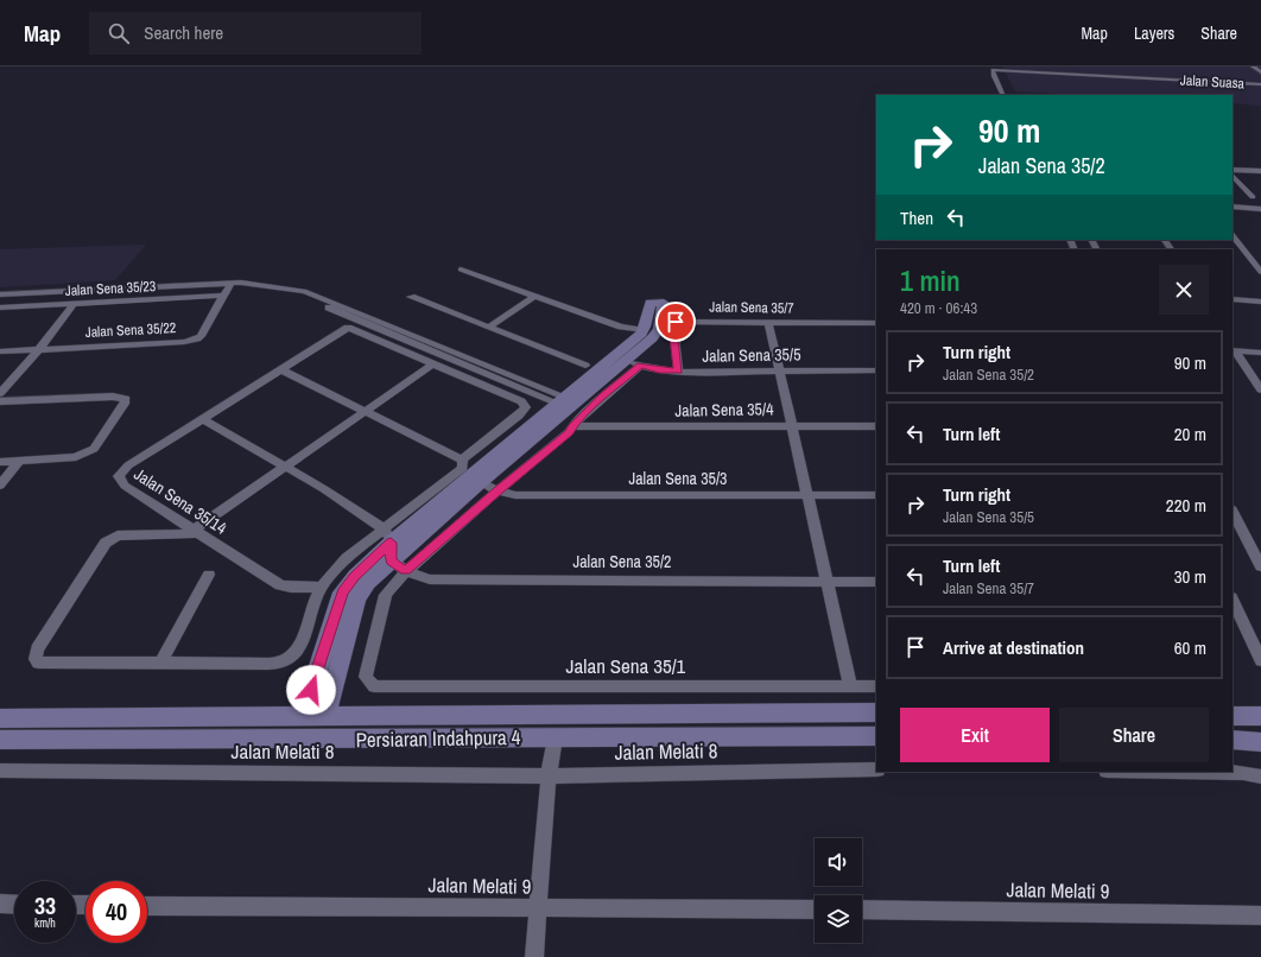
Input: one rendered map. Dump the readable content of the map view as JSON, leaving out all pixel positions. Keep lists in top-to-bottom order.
{
  "streets": {
    "street": [
      "Jalan Suasa",
      "Jalan Sena 35/23",
      "Jalan Sena 35/7",
      "Jalan Sena 35/22",
      "Jalan Sena 35/5",
      "Jalan Sena 35/4",
      "Jalan Sena 35/3",
      "Jalan Sena 35/14",
      "Jalan Sena 35/2",
      "Jalan Sena 35/1",
      "Persiaran Indahpura 4",
      "Jalan Melati 8",
      "Jalan Melati 9"
    ]
  },
  "crossings": [
    ["Jalan Sena 35/23", "Jalan Sena 35/22"],
    ["Jalan Sena 35/7", "Jalan Sena 35/5"],
    ["Jalan Sena 35/2", "Jalan Sena 35/1"]
  ],
  "page": {
    "header": "Map",
    "search": "Search here",
    "nav": ["Map", "Layers", "Share"],
    "turn": ["90 m", "Jalan Sena 35/2"],
    "then": "Then",
    "heading": ["1 min", "420 m · 06:43"],
    "list": [
      {
        "name": "Turn right",
        "note": "Jalan Sena 35/2",
        "value": "90 m"
      },
      {
        "name": "Turn left",
        "value": "20 m"
      },
      {
        "name": "Turn right",
        "note": "Jalan Sena 35/5",
        "value": "220 m"
      },
      {
        "name": "Turn left",
        "note": "Jalan Sena 35/7",
        "value": "30 m"
      },
      {
        "name": "Arrive at destination",
        "value": "60 m"
      }
    ],
    "buttons": ["Exit", "Share"],
    "speed": "33 km/h",
    "limit": "40"
  }
}
